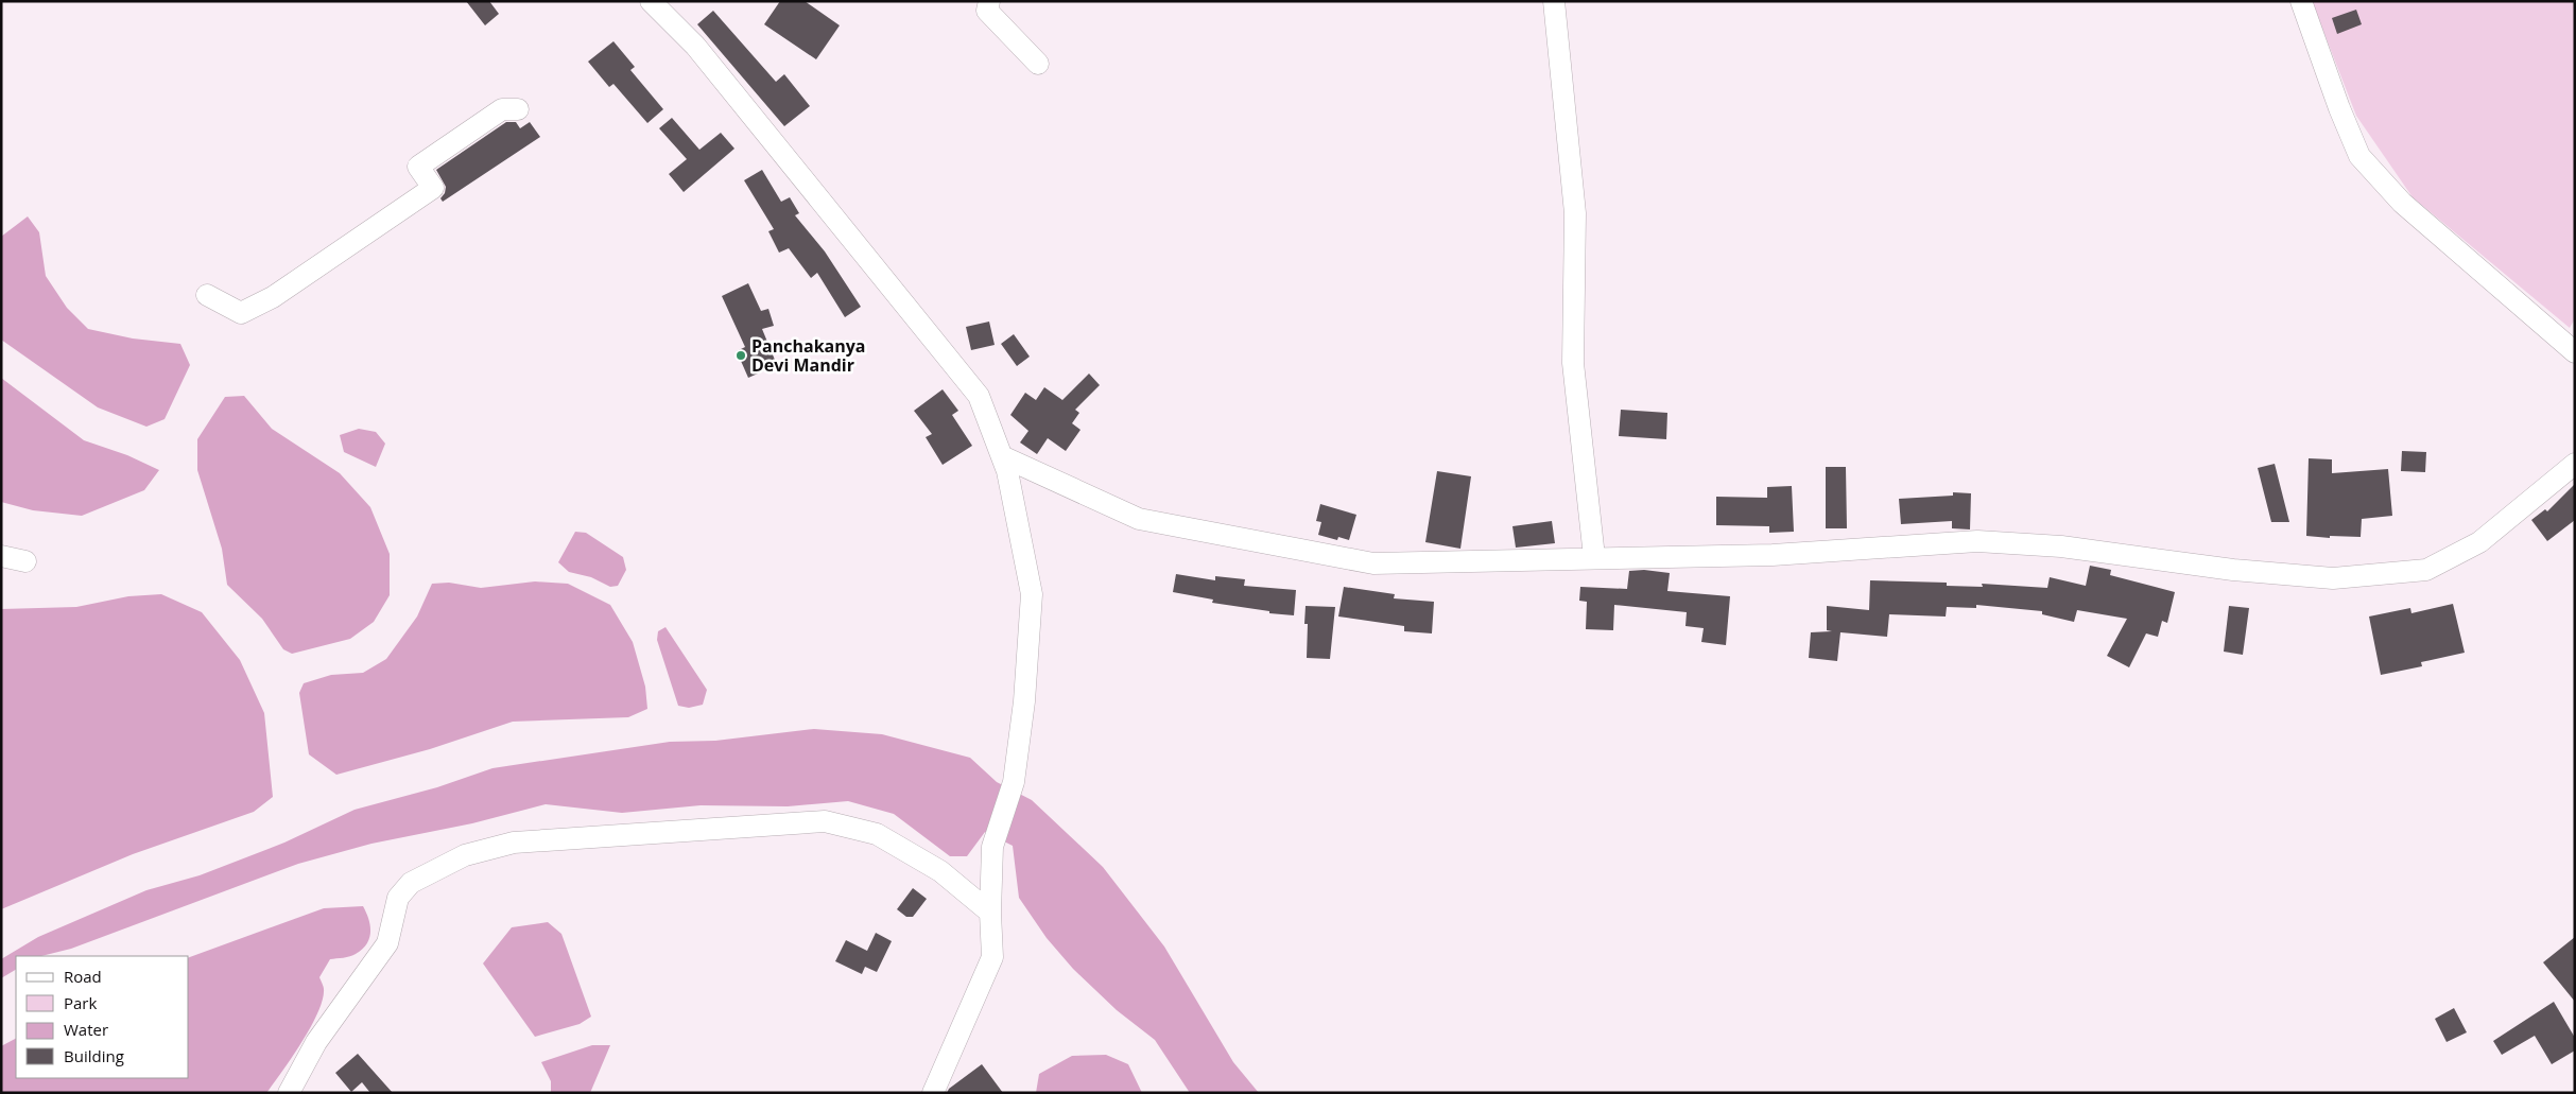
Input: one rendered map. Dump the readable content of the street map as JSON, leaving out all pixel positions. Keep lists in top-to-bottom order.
{
  "places": ["Panchakanya Devi Mandir"],
  "legend": [
    "Road",
    "Park",
    "Water",
    "Building"
  ]
}
